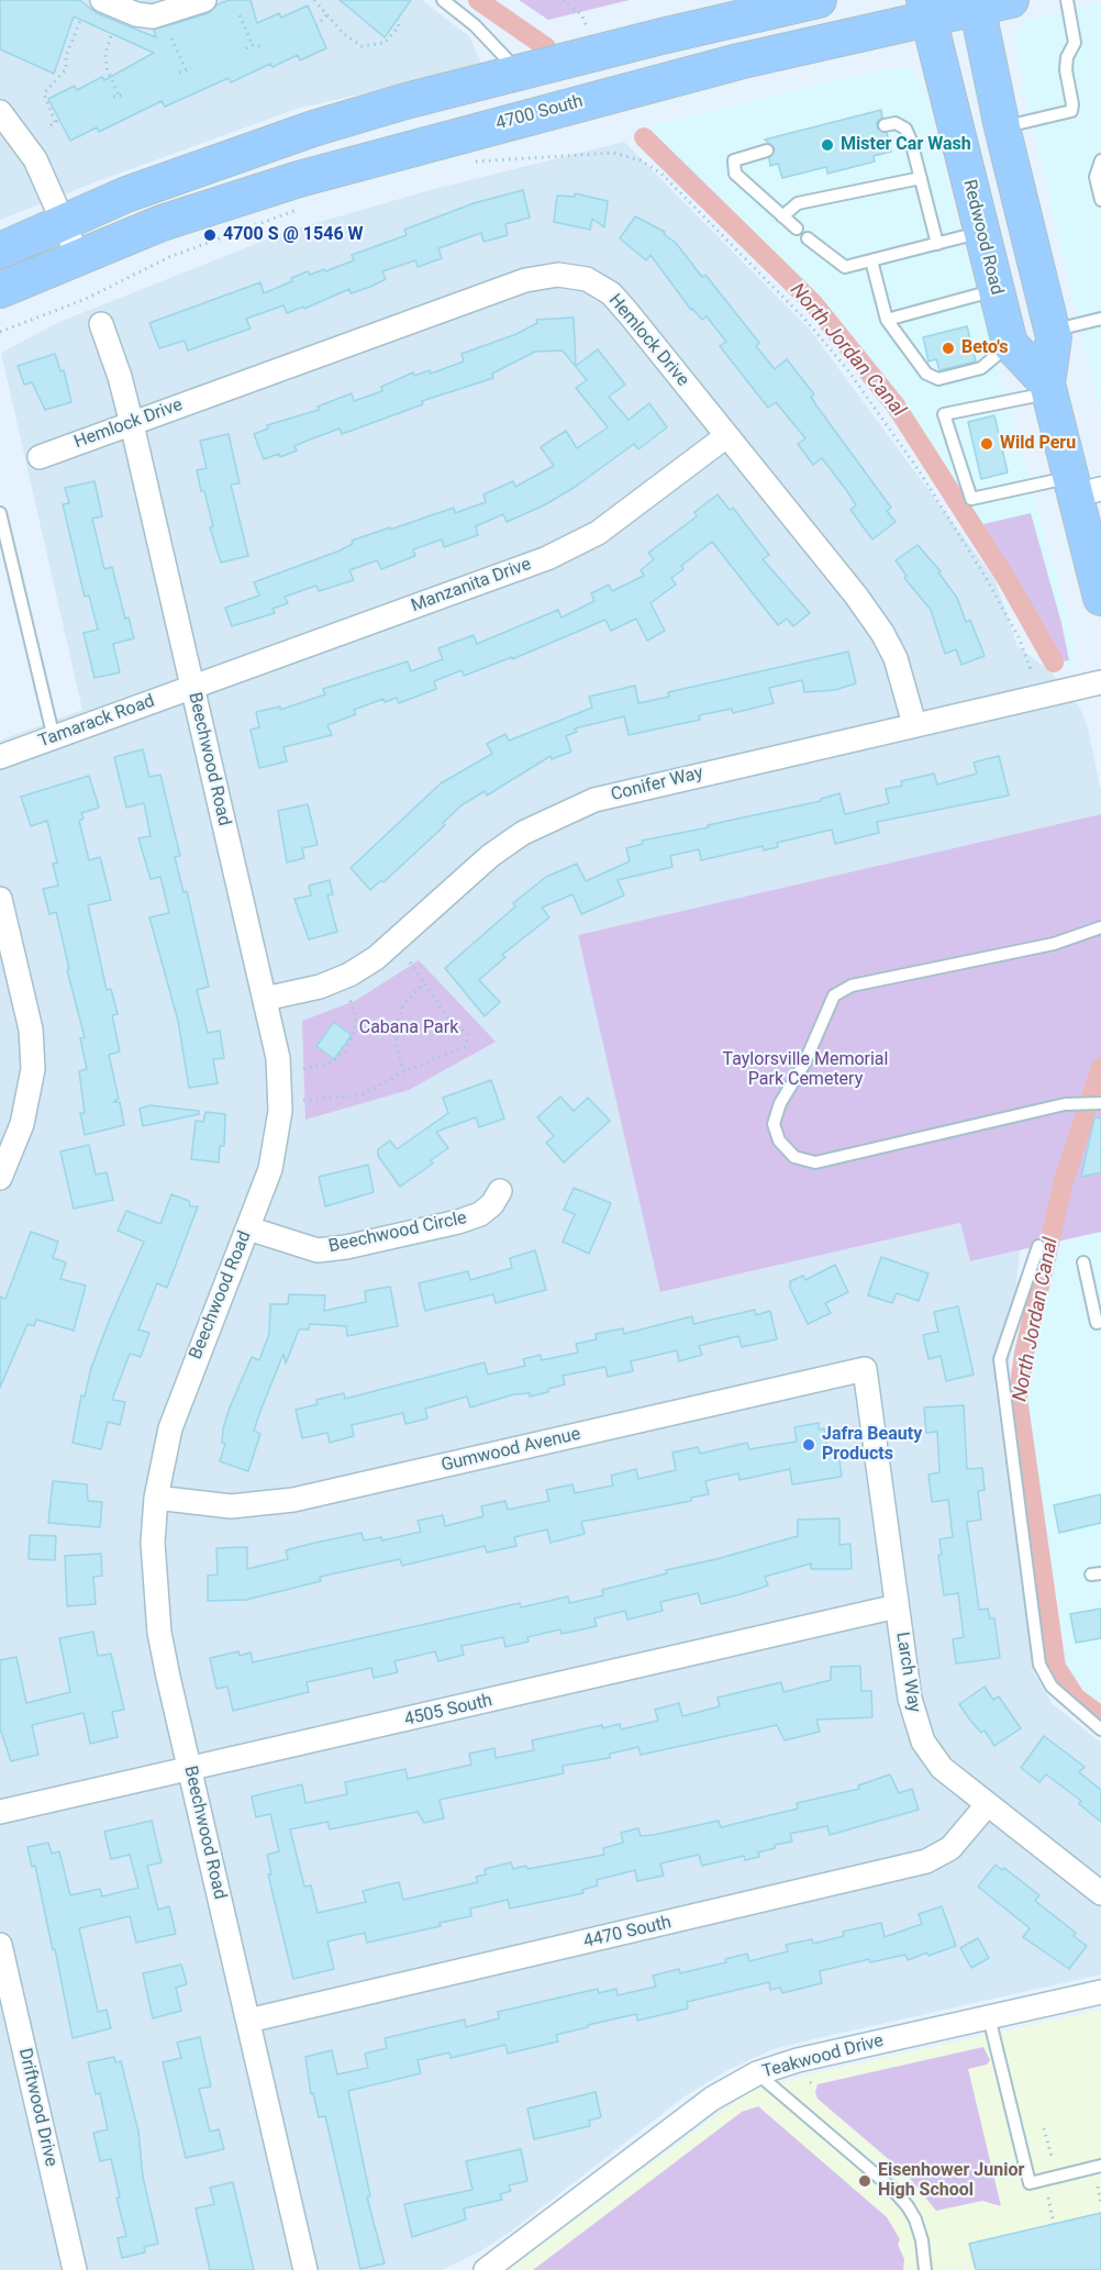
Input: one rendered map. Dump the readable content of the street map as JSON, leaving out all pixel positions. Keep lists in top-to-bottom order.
{
  "streets": {
    "main road": ["4700 South", "Redwood Road"],
    "street": [
      "Hemlock Drive",
      "Manzanita Drive",
      "Tamarack Road",
      "Beechwood Road",
      "Conifer Way",
      "Beechwood Circle",
      "Gumwood Avenue",
      "Larch Way",
      "4505 South",
      "4470 South",
      "Teakwood Drive",
      "Driftwood Drive"
    ]
  },
  "crossings": [
    ["4700 South", "Redwood Road"],
    ["Hemlock Drive", "Manzanita Drive"],
    ["Hemlock Drive", "Beechwood Road"],
    ["Hemlock Drive", "Conifer Way"],
    ["Manzanita Drive", "Tamarack Road"],
    ["Manzanita Drive", "Beechwood Road"],
    ["Tamarack Road", "Beechwood Road"],
    ["Beechwood Road", "Conifer Way"],
    ["Beechwood Road", "Beechwood Circle"],
    ["Beechwood Road", "Gumwood Avenue"],
    ["Beechwood Road", "4505 South"],
    ["Beechwood Road", "4470 South"],
    ["Gumwood Avenue", "Larch Way"],
    ["Larch Way", "4505 South"],
    ["Larch Way", "4470 South"]
  ],
  "water": ["North Jordan Canal"],
  "parks": ["Cabana Park", "Taylorsville Memorial Park Cemetery"],
  "places": [
    "Mister Car Wash",
    "4700 S @ 1546 W",
    "Beto's",
    "Wild Peru",
    "Jafra Beauty Products",
    "Eisenhower Junior High School"
  ]
}
